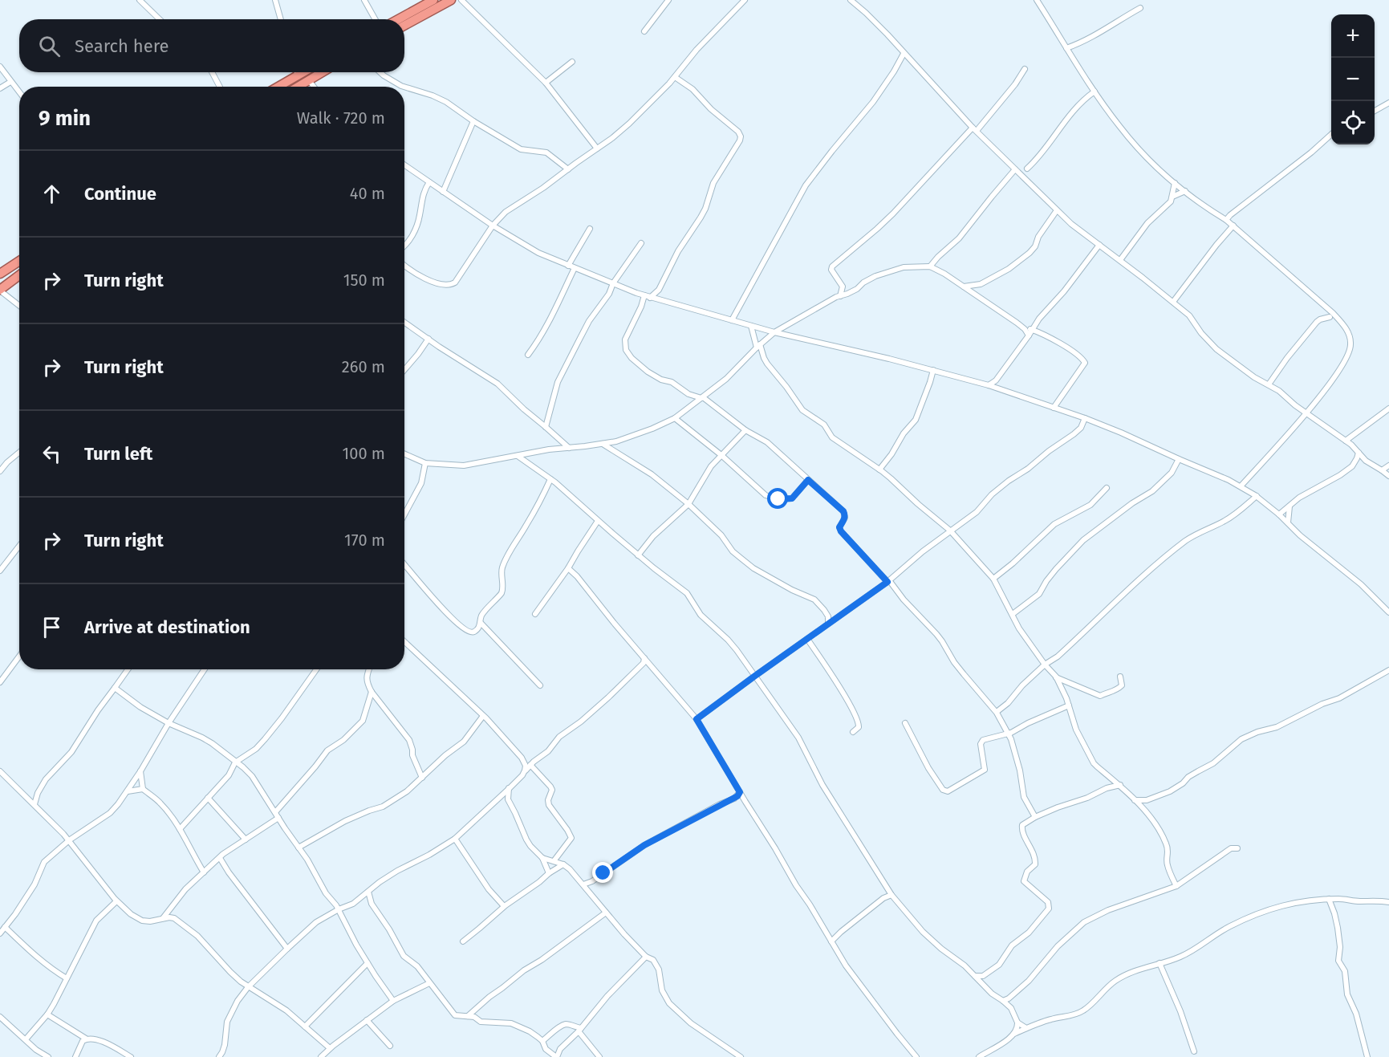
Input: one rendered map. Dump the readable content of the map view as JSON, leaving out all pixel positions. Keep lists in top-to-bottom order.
{
  "page": {
    "map_buttons": ["+", "−"],
    "search": "Search here",
    "heading": ["9 min", "Walk · 720 m"],
    "list": [
      ["Continue", "40 m"],
      ["Turn right", "150 m"],
      ["Turn right", "260 m"],
      ["Turn left", "100 m"],
      ["Turn right", "170 m"],
      "Arrive at destination"
    ]
  }
}
